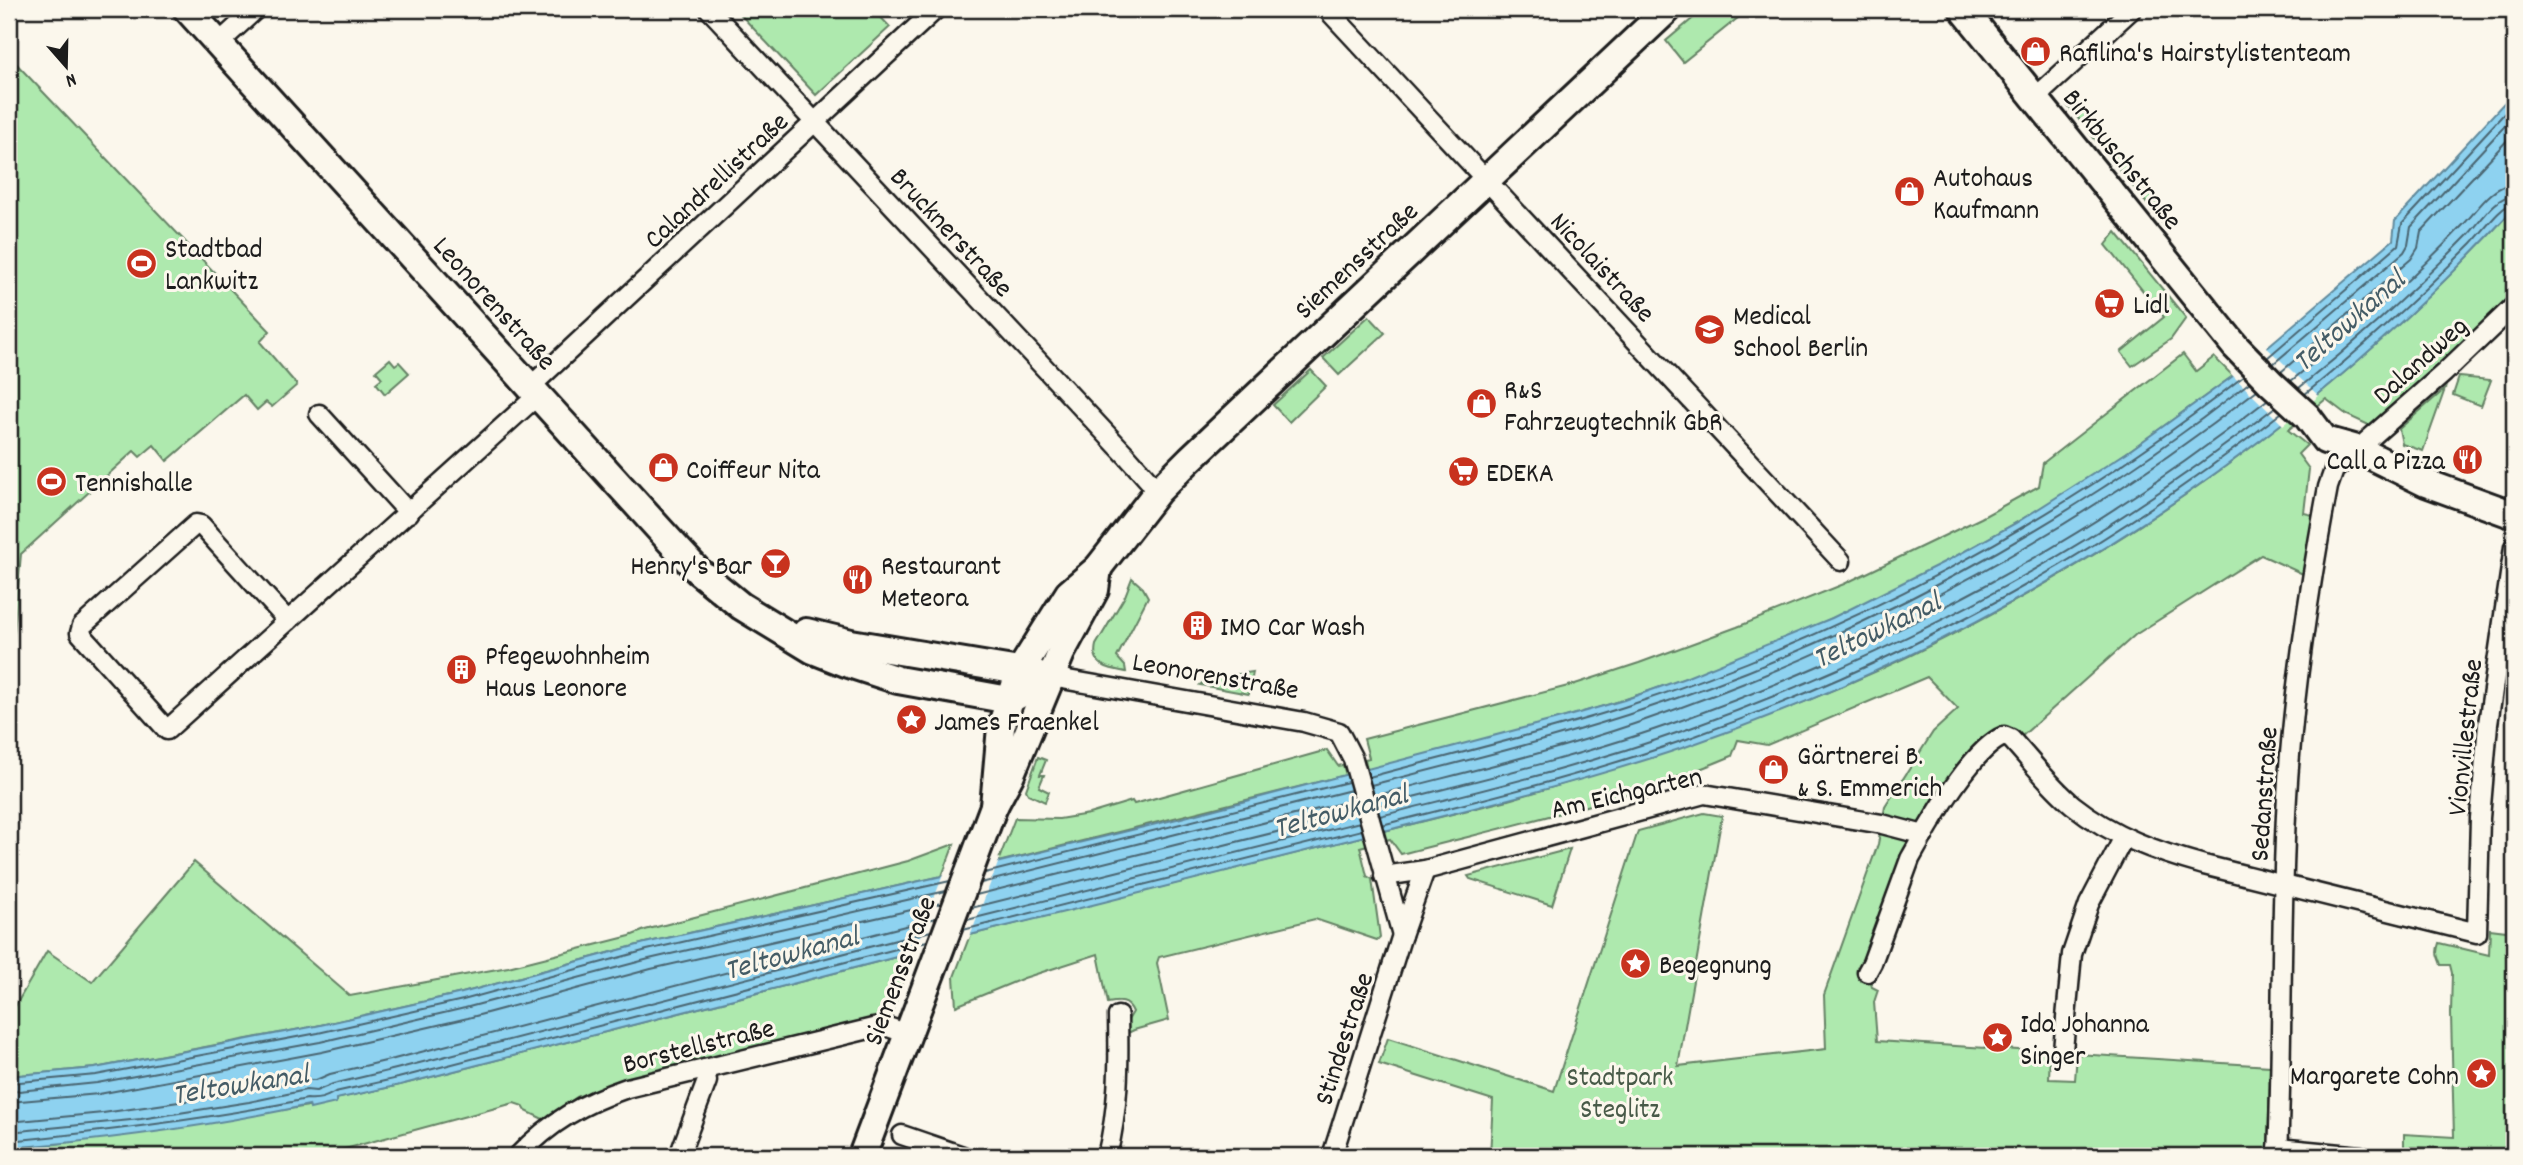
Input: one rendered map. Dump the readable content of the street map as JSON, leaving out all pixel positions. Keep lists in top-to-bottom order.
{
  "streets": {
    "main road": ["Birkbuschstraße", "Siemensstraße", "Leonorenstraße"],
    "street": [
      "Calandrellistraße",
      "Brucknerstraße",
      "Nicolaistraße",
      "Dalandweg",
      "Vionvillestraße",
      "Am Eichgarten",
      "Sedanstraße",
      "Stindestraße",
      "Borstellstraße"
    ]
  },
  "crossings": [
    ["Birkbuschstraße", "Dalandweg"],
    ["Birkbuschstraße", "Sedanstraße"],
    ["Calandrellistraße", "Brucknerstraße"],
    ["Calandrellistraße", "Leonorenstraße"],
    ["Brucknerstraße", "Siemensstraße"],
    ["Siemensstraße", "Nicolaistraße"],
    ["Siemensstraße", "Leonorenstraße"],
    ["Siemensstraße", "Borstellstraße"],
    ["Dalandweg", "Sedanstraße"],
    ["Vionvillestraße", "Sedanstraße"],
    ["Am Eichgarten", "Stindestraße"]
  ],
  "water": ["Teltowkanal"],
  "parks": ["Stadtpark Steglitz"],
  "places": {
    "shop": [
      "Rafilina's Hairstylistenteam",
      "Autohaus Kaufmann",
      "R&S Fahrzeugtechnik GbR",
      "Coiffeur Nita",
      "Gärtnerei B. & S. Emmerich"
    ],
    "sports": ["Stadtbad Lankwitz", "Tennishalle"],
    "supermarket": ["Lidl", "EDEKA"],
    "school or university": ["Medical School Berlin"],
    "restaurant": ["Call a Pizza", "Restaurant Meteora"],
    "bar": ["Henry's Bar"],
    "building": ["IMO Car Wash", "Pfegewohnheim Haus Leonore"],
    "place": [
      "James Fraenkel",
      "Begegnung",
      "Ida Johanna Singer",
      "Margarete Cohn"
    ]
  },
  "north": "bottom"
}
